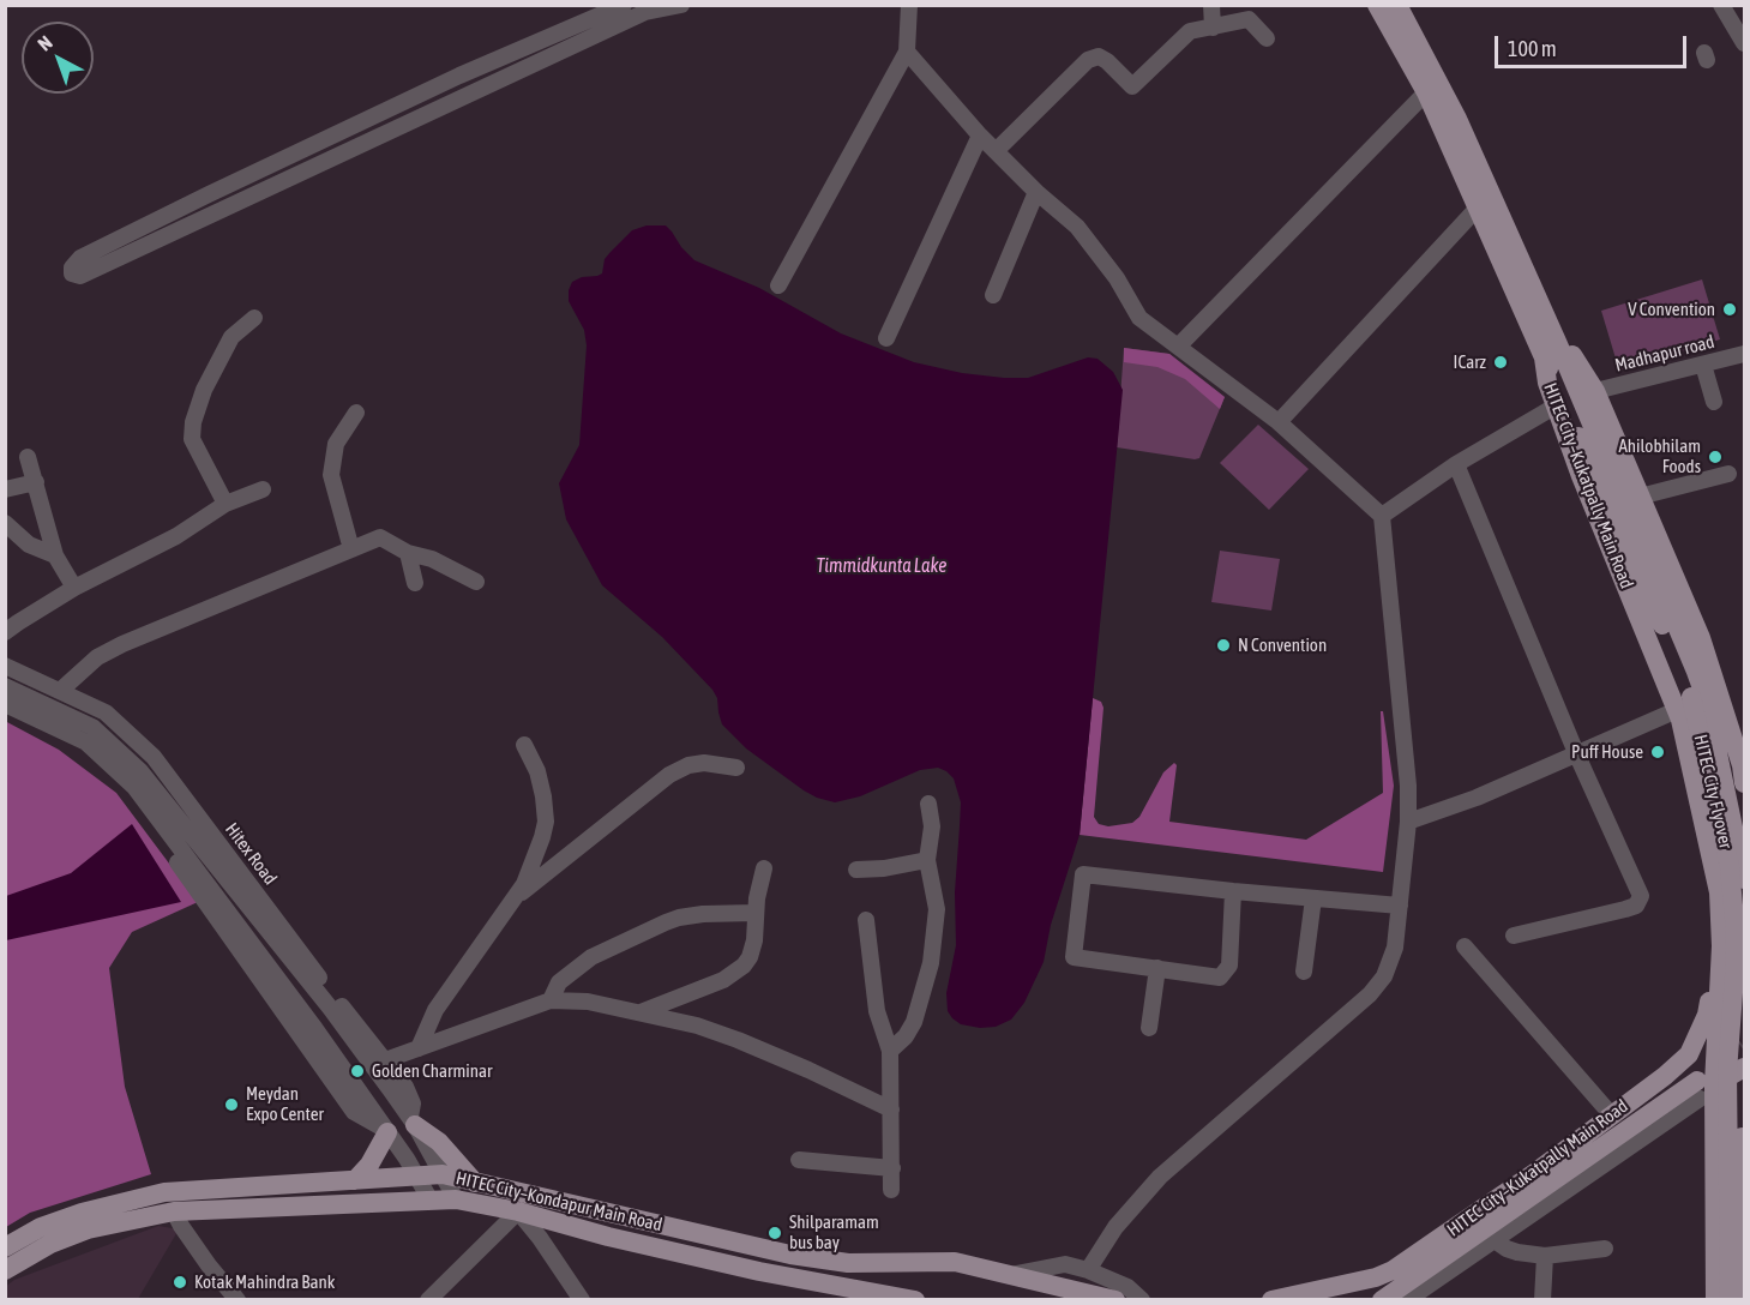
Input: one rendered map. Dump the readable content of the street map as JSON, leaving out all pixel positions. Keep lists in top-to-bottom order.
{
  "streets": {
    "main road": ["HITEC City–Kukatpally Main Road", "HITEC City Flyover", "HITEC City–Kondapur Main Road"],
    "street": ["Madhapur road", "Hitex Road"]
  },
  "crossings": [
    ["Madhapur road", "HITEC City–Kukatpally Main Road"],
    ["HITEC City–Kukatpally Main Road", "HITEC City Flyover"],
    ["Hitex Road", "HITEC City–Kondapur Main Road"]
  ],
  "water": ["Timmidkunta Lake"],
  "places": [
    "V Convention",
    "ICarz",
    "Ahilobhilam Foods",
    "N Convention",
    "Puff House",
    "Golden Charminar",
    "Meydan Expo Center",
    "Shilparamam bus bay",
    "Kotak Mahindra Bank"
  ],
  "scale_bar": "100 m",
  "north": "top left"
}
